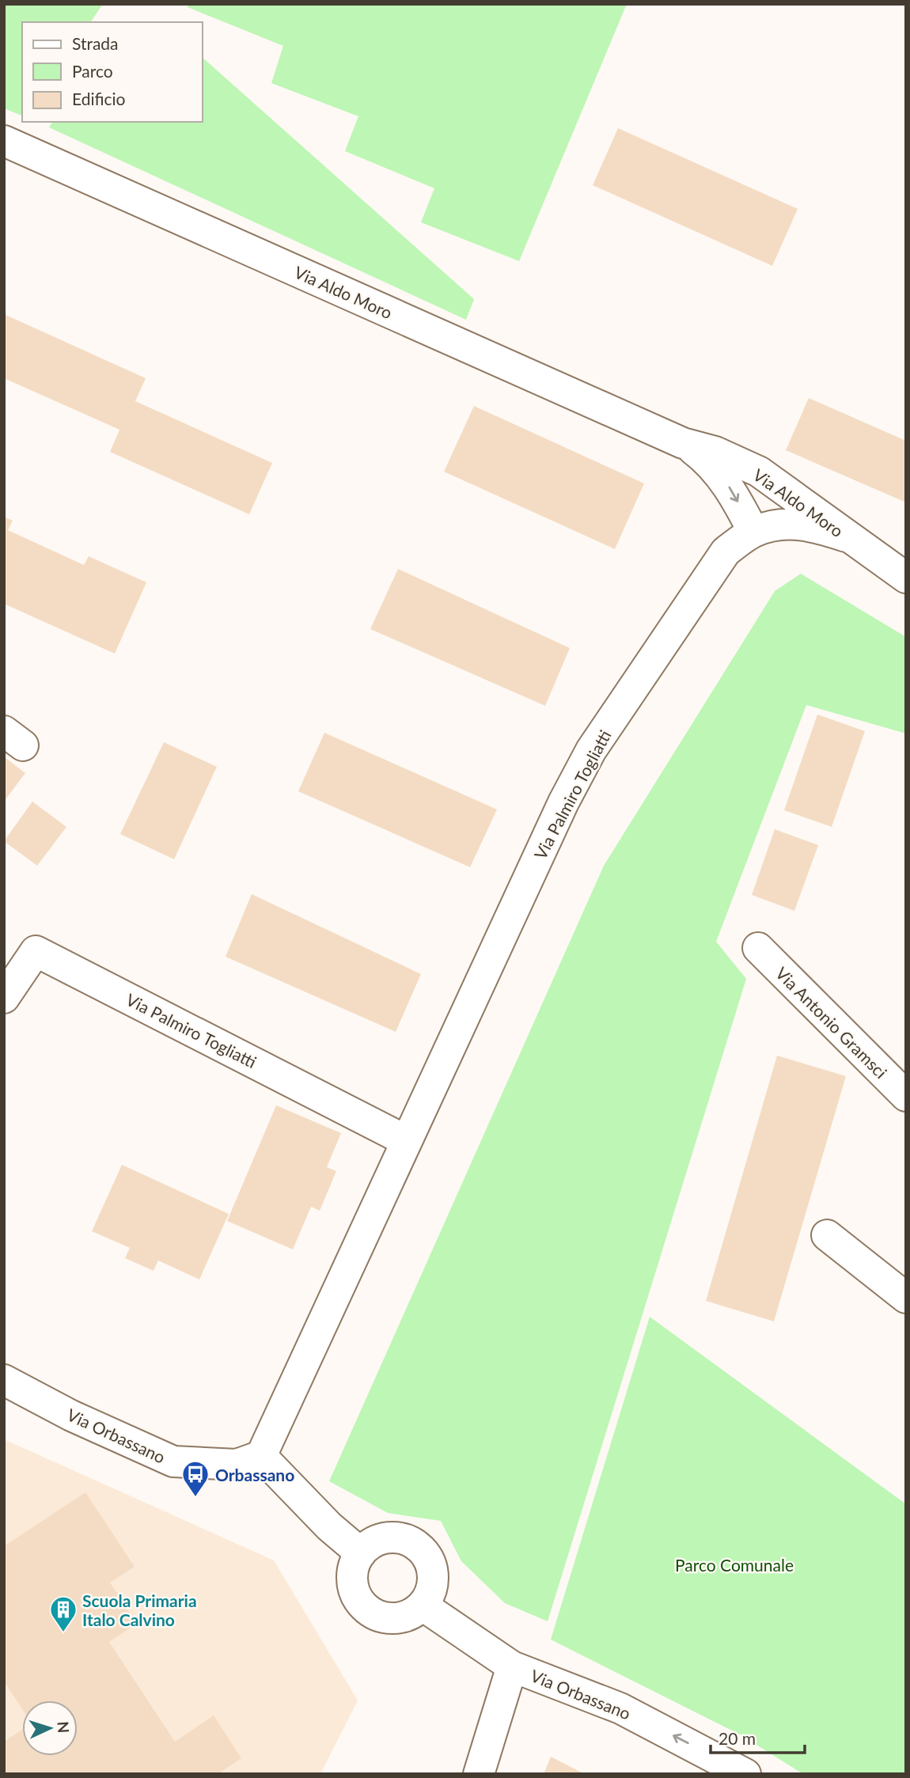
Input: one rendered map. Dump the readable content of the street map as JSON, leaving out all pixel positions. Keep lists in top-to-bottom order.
{
  "streets": {
    "street": [
      "Via Aldo Moro",
      "Via Palmiro Togliatti",
      "Via Antonio Gramsci",
      "Via Orbassano"
    ]
  },
  "crossings": [
    ["Via Aldo Moro", "Via Palmiro Togliatti"],
    ["Via Palmiro Togliatti", "Via Orbassano"]
  ],
  "one_way": ["Via Orbassano"],
  "parks": ["Parco Comunale"],
  "places": {
    "bus stop": ["Orbassano"],
    "building": ["Scuola Primaria Italo Calvino"]
  },
  "legend": ["Strada", "Parco", "Edificio"],
  "scale_bar": "20 m",
  "north": "right"
}
